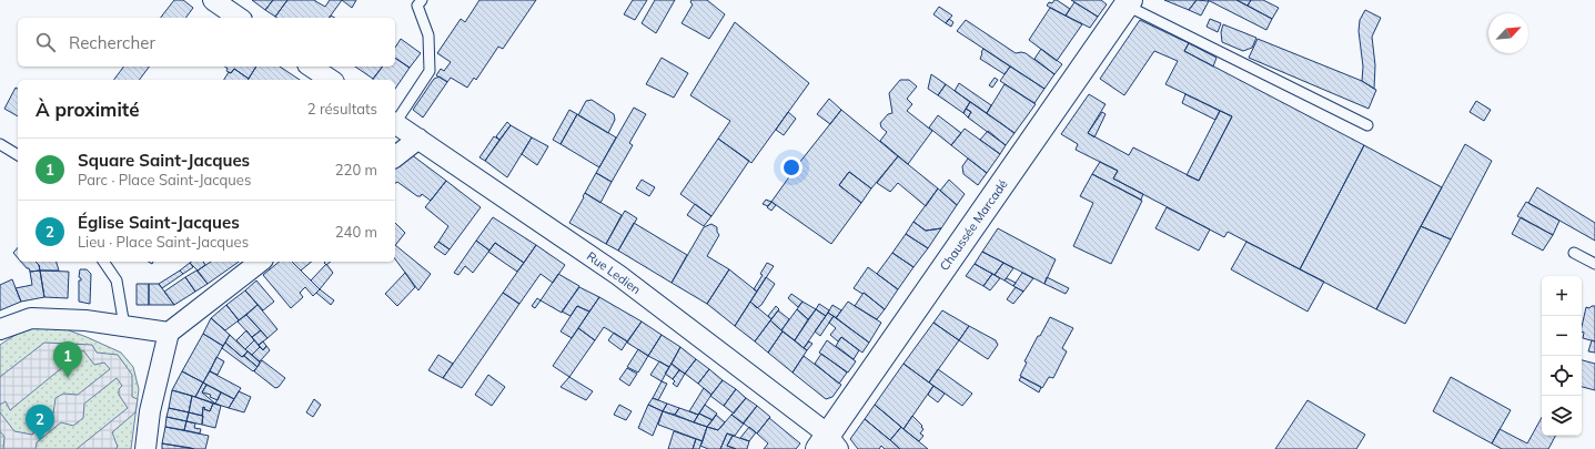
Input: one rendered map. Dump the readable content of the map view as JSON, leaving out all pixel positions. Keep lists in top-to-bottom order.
{
  "streets": {
    "street": ["Chaussée Marcadé", "Rue Ledien"]
  },
  "crossings": [
    ["Chaussée Marcadé", "Rue Ledien"]
  ],
  "north": "top right",
  "page": {
    "search": "Rechercher",
    "heading": ["À proximité", "2 résultats"],
    "list": [
      {
        "mark": "1",
        "name": "Square Saint-Jacques",
        "note": "Parc · Place Saint-Jacques",
        "value": "220 m"
      },
      {
        "mark": "2",
        "name": "Église Saint-Jacques",
        "note": "Lieu · Place Saint-Jacques",
        "value": "240 m"
      }
    ],
    "map_buttons": ["+", "−"],
    "pins": ["1", "2"]
  }
}
